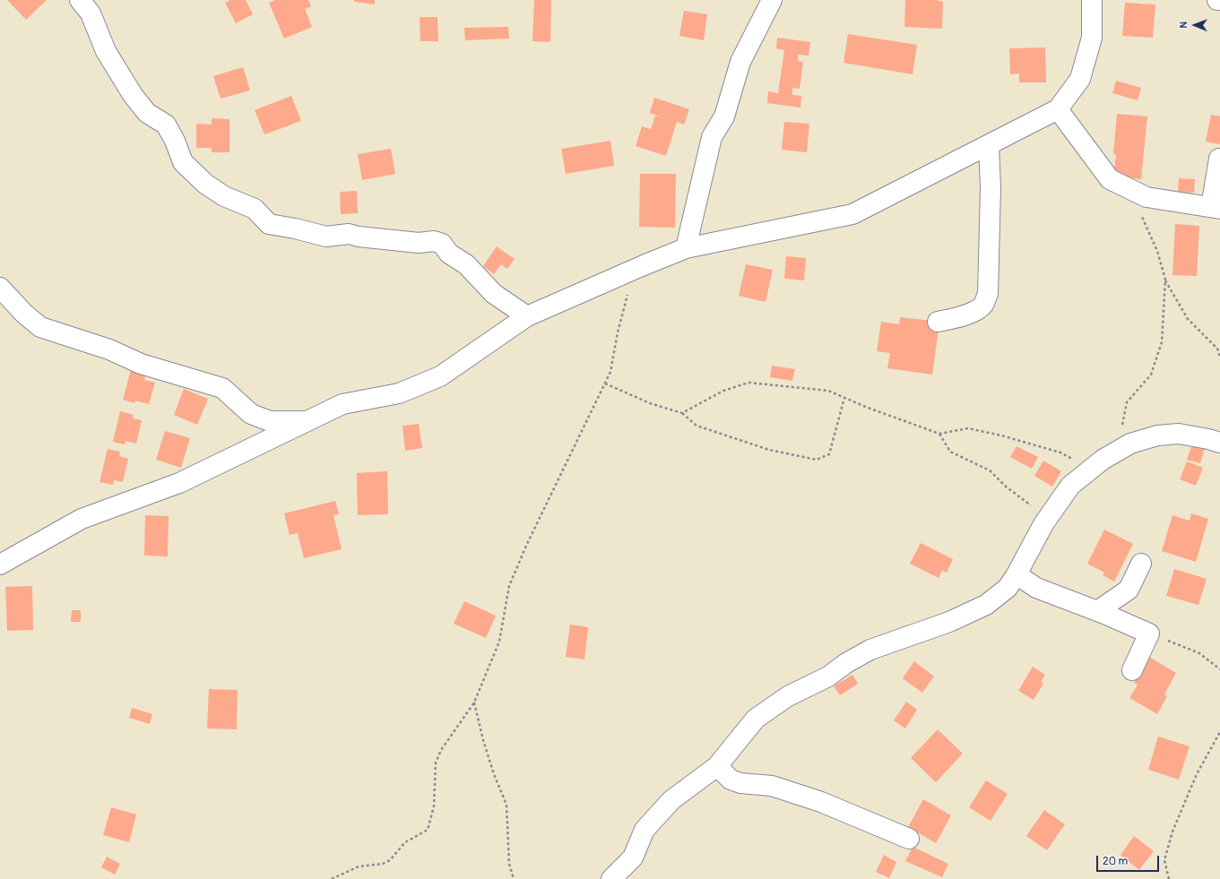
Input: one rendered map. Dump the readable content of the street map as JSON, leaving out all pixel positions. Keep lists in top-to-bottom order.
{
  "scale_bar": "20 m",
  "north": "left"
}
